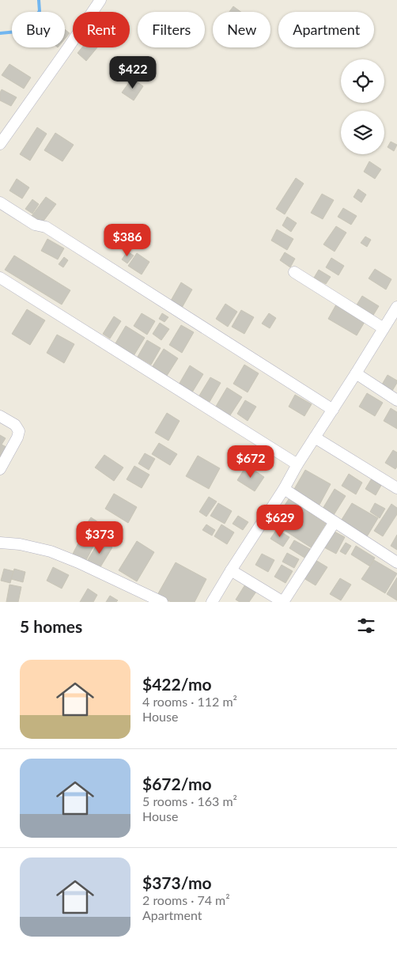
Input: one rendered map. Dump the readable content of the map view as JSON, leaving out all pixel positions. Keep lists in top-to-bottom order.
{
  "page": {
    "chip": [
      "Buy",
      "Rent",
      "Filters",
      "New",
      "Apartment"
    ],
    "price": [
      "$422",
      "$386",
      "$672",
      "$629",
      "$373"
    ],
    "heading": "5 homes",
    "list": [
      {
        "name": "$422/mo",
        "note": "4 rooms · 112 m² · House"
      },
      {
        "name": "$672/mo",
        "note": "5 rooms · 163 m² · House"
      },
      {
        "name": "$373/mo",
        "note": "2 rooms · 74 m² · Apartment"
      }
    ]
  }
}
